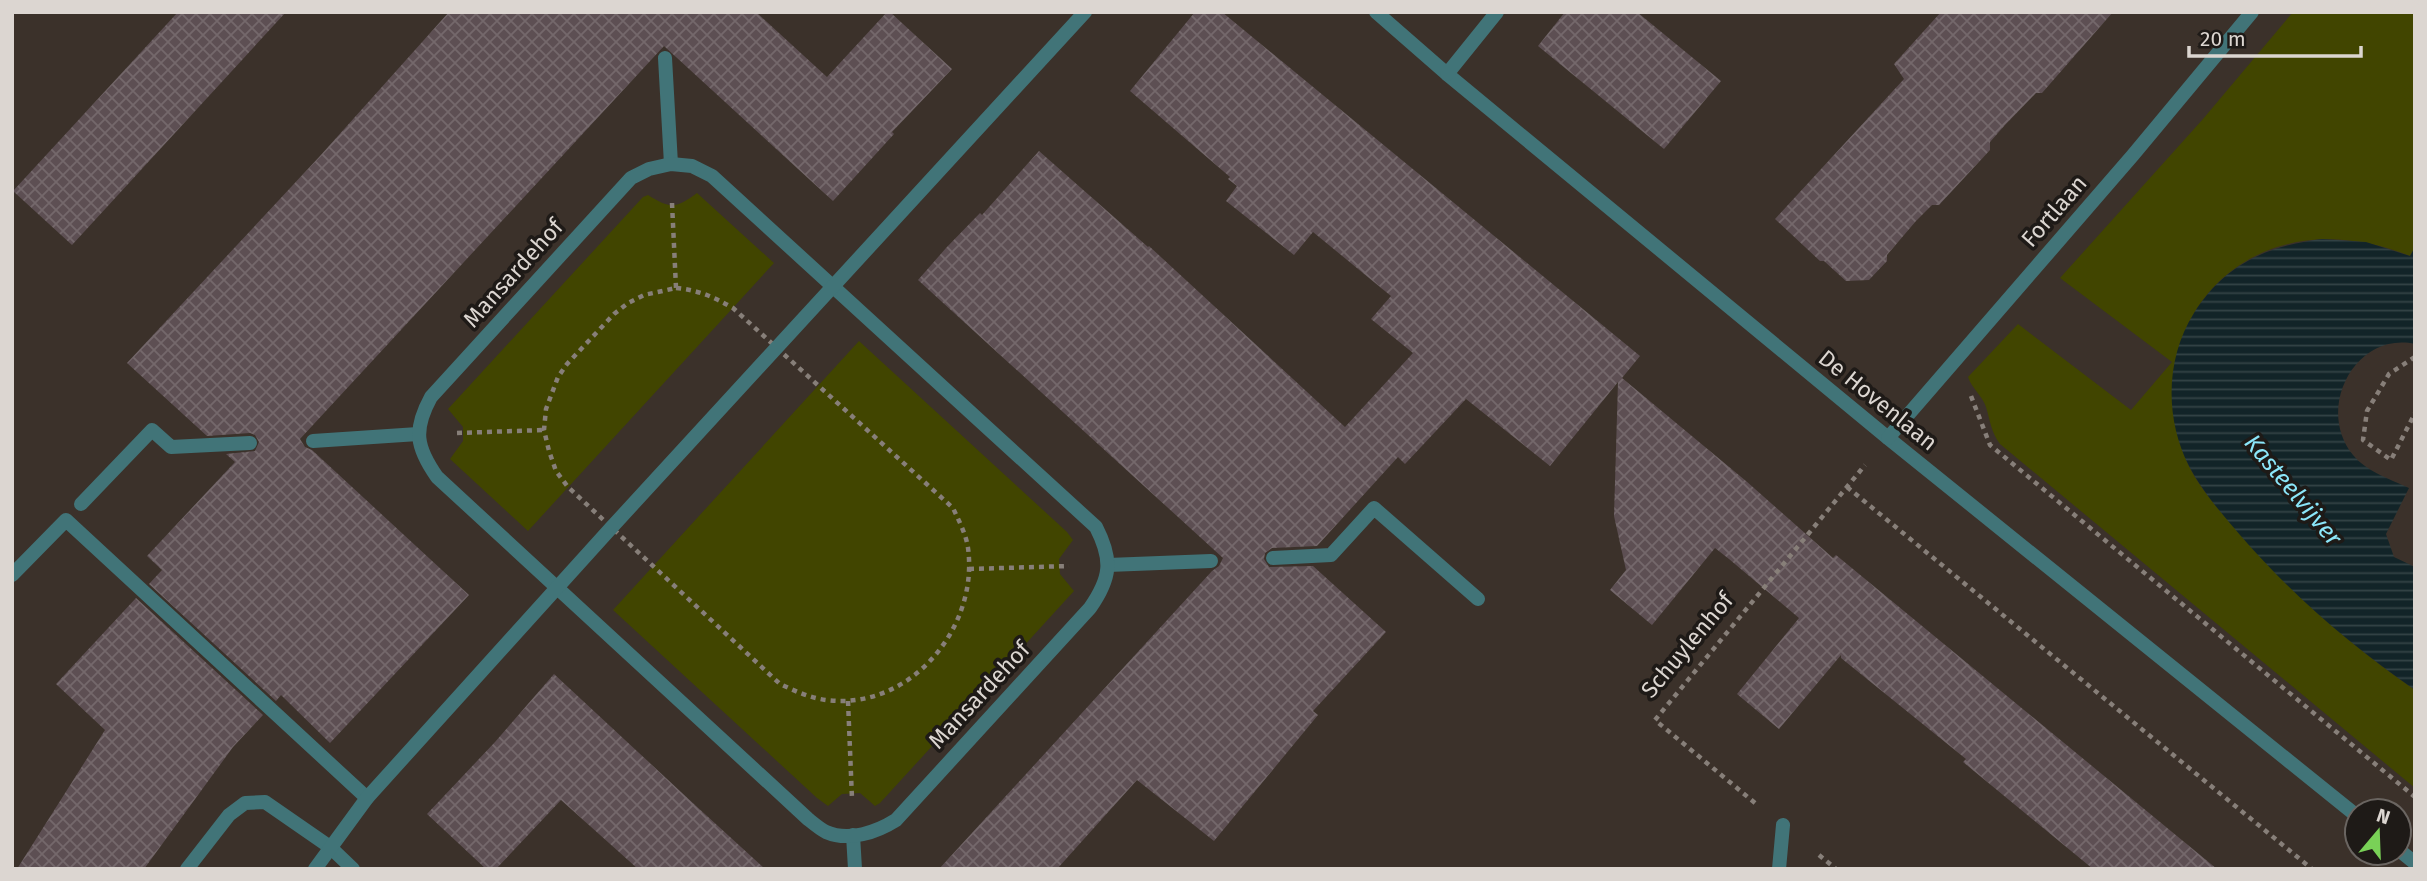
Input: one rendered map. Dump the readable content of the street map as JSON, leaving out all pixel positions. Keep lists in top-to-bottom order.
{
  "streets": {
    "street": ["Fortlaan", "Mansardehof", "De Hovenlaan"],
    "path": ["Schuylenhof"]
  },
  "crossings": [
    ["Fortlaan", "De Hovenlaan"],
    ["Fortlaan", "Schuylenhof"],
    ["De Hovenlaan", "Schuylenhof"]
  ],
  "water": ["Kasteelvijver"],
  "scale_bar": "20 m",
  "north": "top"
}
